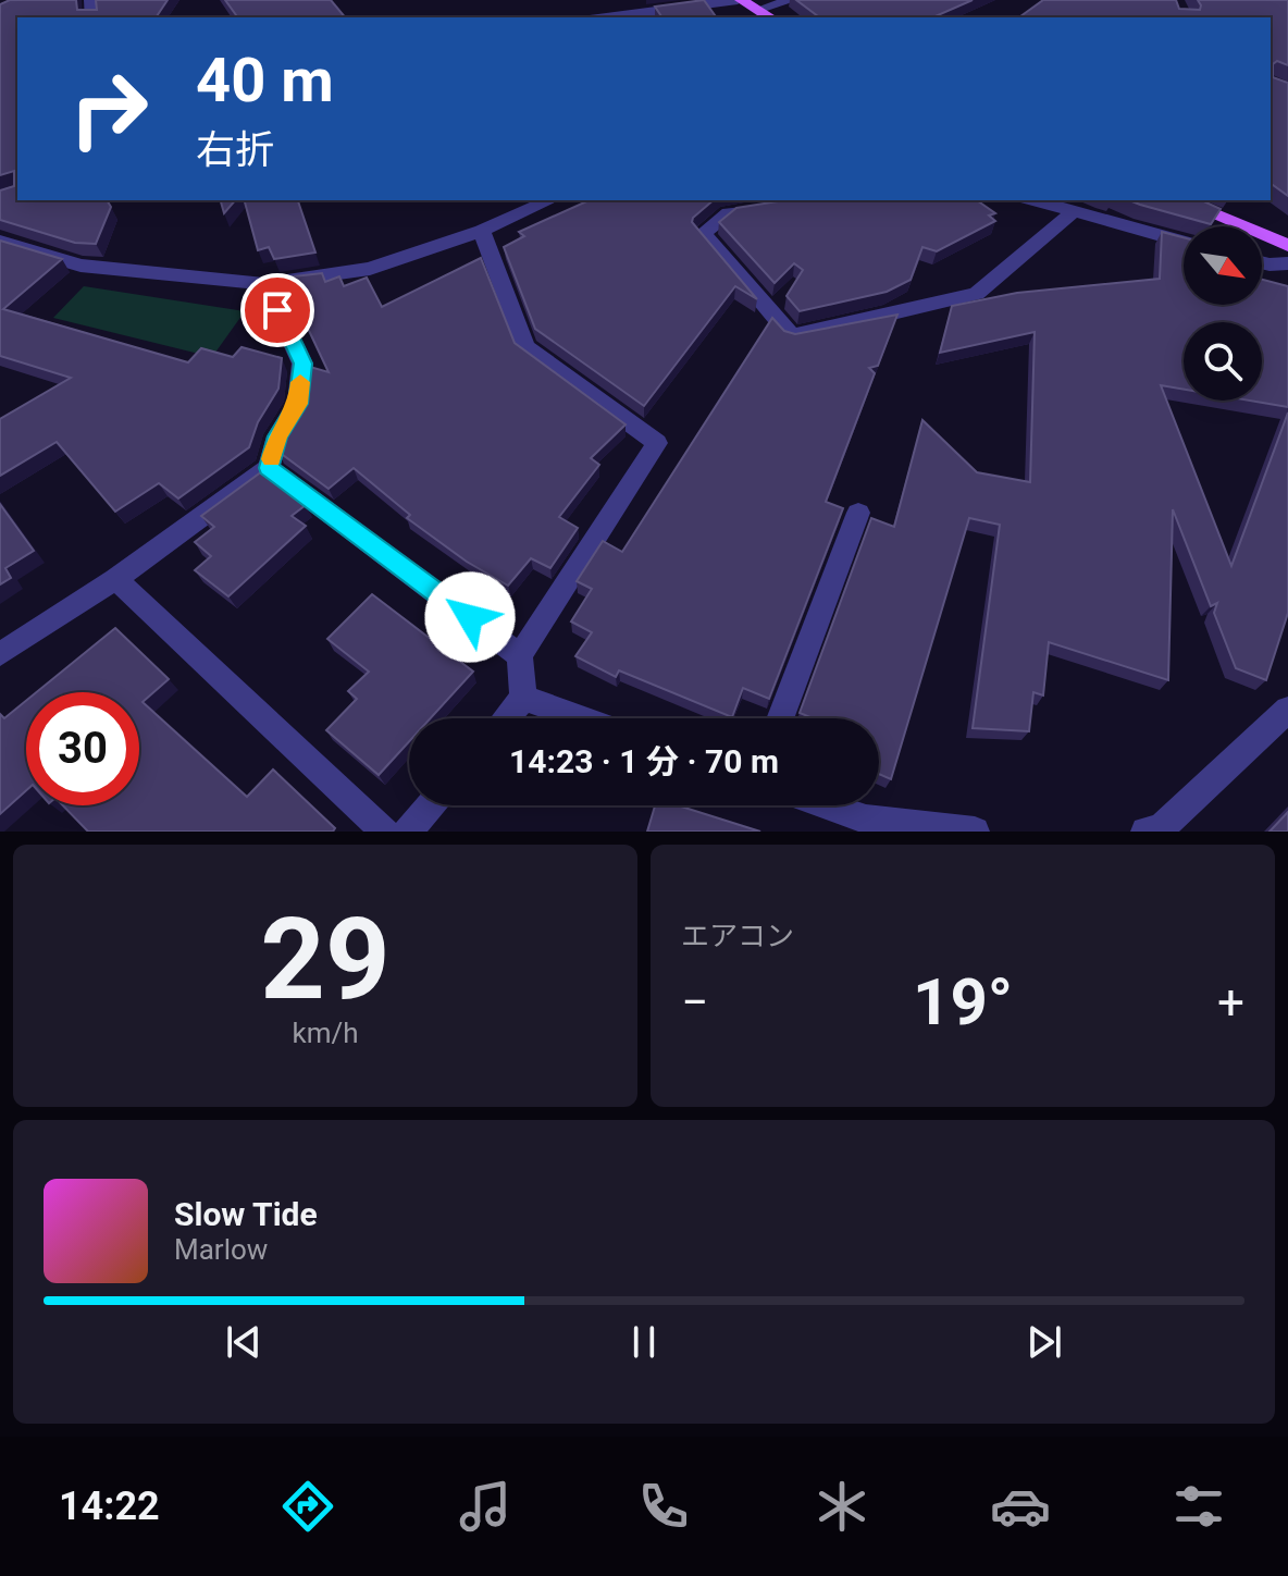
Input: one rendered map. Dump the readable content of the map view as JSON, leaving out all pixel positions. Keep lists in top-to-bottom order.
{
  "north": "bottom right",
  "page": {
    "turn": ["40 m", "右折"],
    "limit": "30",
    "trip": "14:23 · 1 分 · 70 m",
    "tile": [
      ["29", "km/h"],
      "エアコン"
    ],
    "heat": ["−", "19°", "+"],
    "song": ["Slow Tide", "Marlow"],
    "tabs": "14:22"
  }
}
